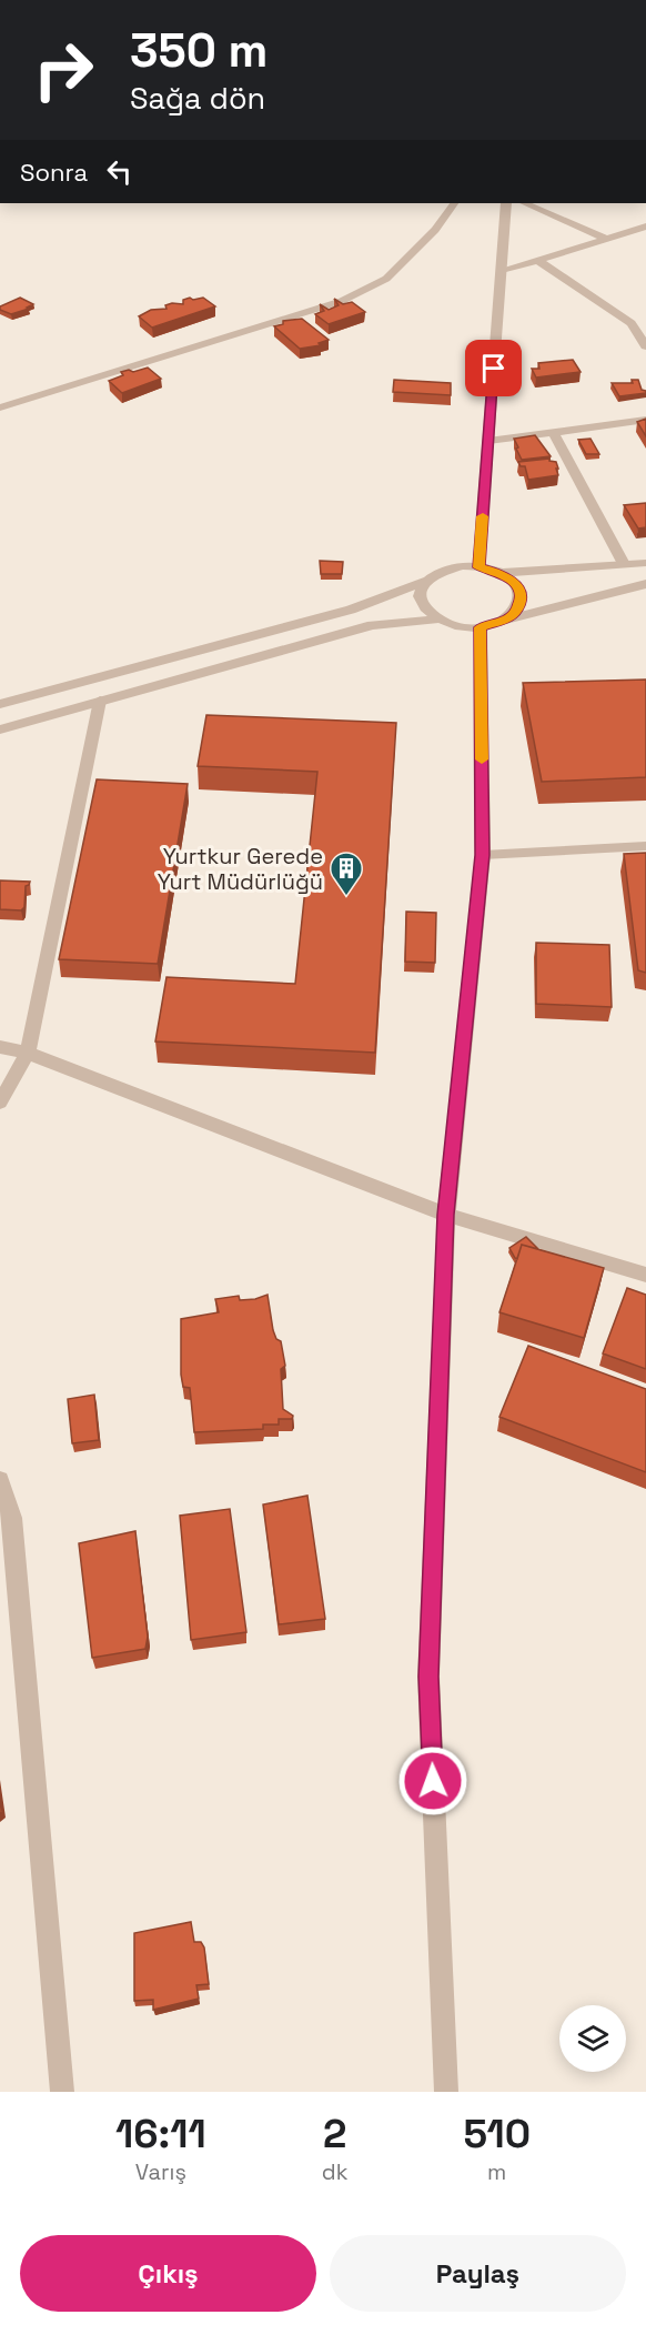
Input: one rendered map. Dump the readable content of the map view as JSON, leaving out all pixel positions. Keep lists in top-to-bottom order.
{
  "places": {
    "building": ["Yurtkur Gerede Yurt Müdürlüğü"]
  },
  "page": {
    "turn": ["350 m", "Sağa dön"],
    "then": "Sonra",
    "eta": [
      "16:11",
      "Varış",
      "2",
      "dk",
      "510",
      "m"
    ],
    "buttons": ["Çıkış", "Paylaş"]
  }
}
